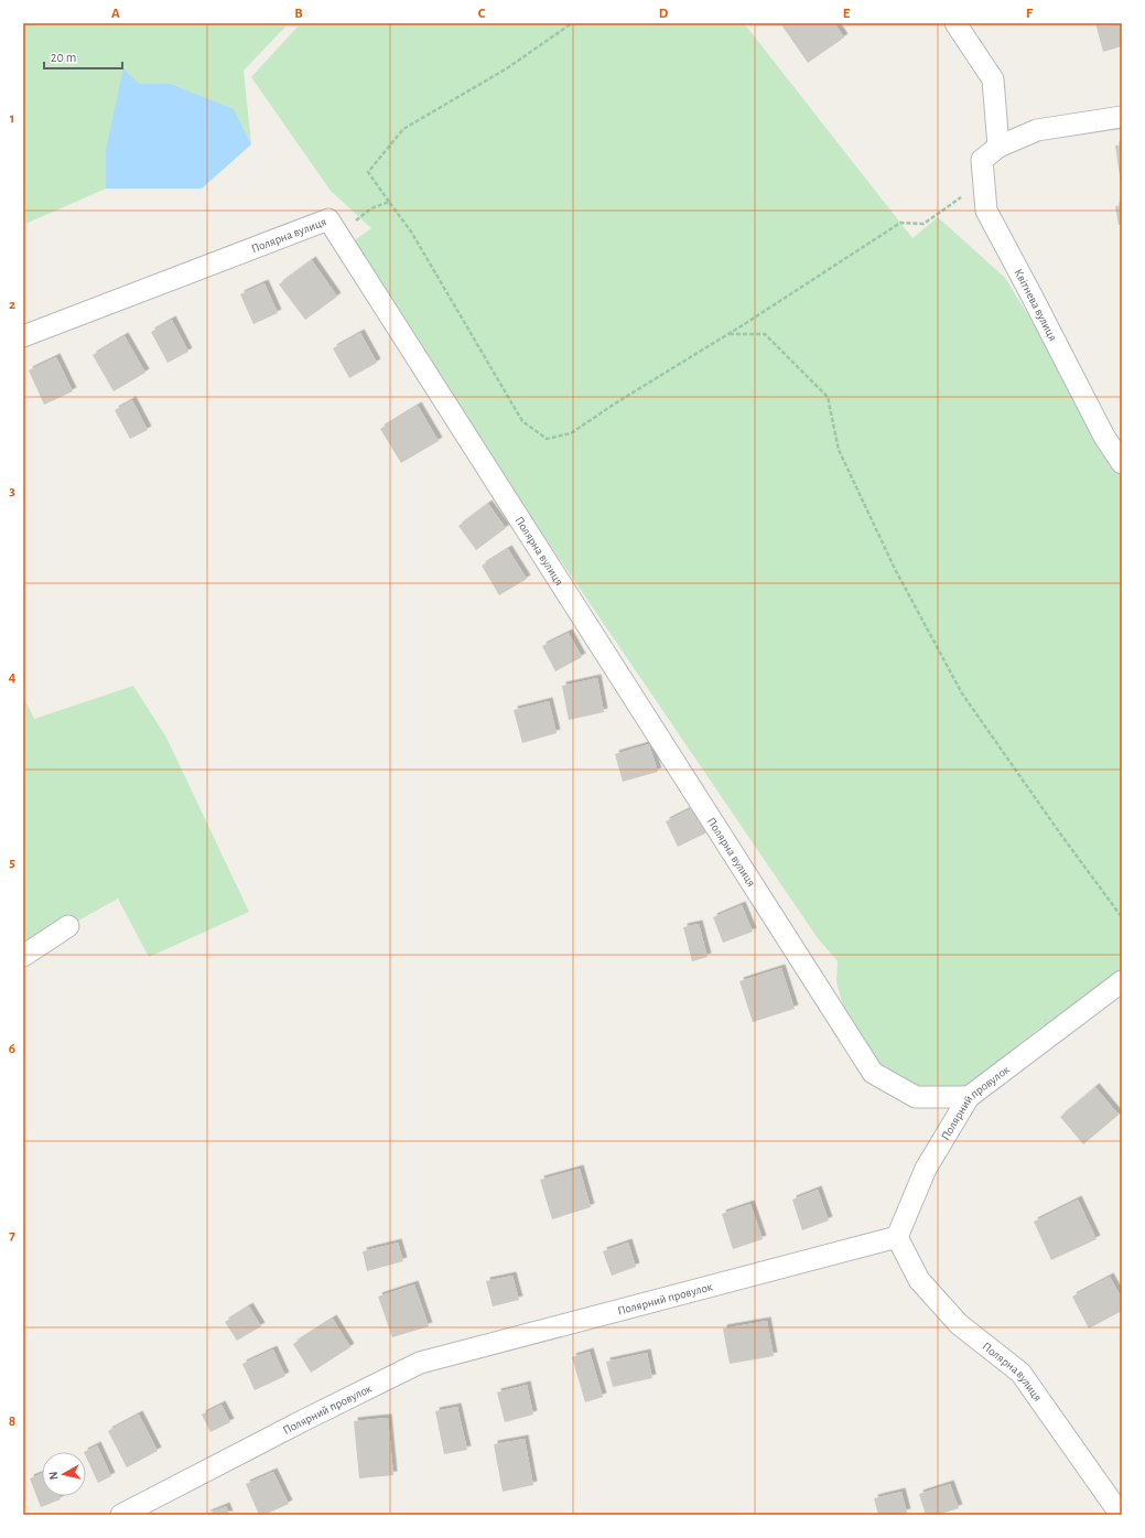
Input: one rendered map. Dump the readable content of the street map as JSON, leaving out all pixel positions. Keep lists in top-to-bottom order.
{
  "streets": {
    "street": ["Полярна вулиця", "Квітнева вулиця", "Полярний провулок"]
  },
  "crossings": [
    ["Полярна вулиця", "Полярний провулок"]
  ],
  "scale_bar": "20 m",
  "north": "left",
  "grid": {
    "columns": [
      "A",
      "B",
      "C",
      "D",
      "E",
      "F"
    ],
    "rows": [
      "1",
      "2",
      "3",
      "4",
      "5",
      "6",
      "7",
      "8"
    ]
  }
}
